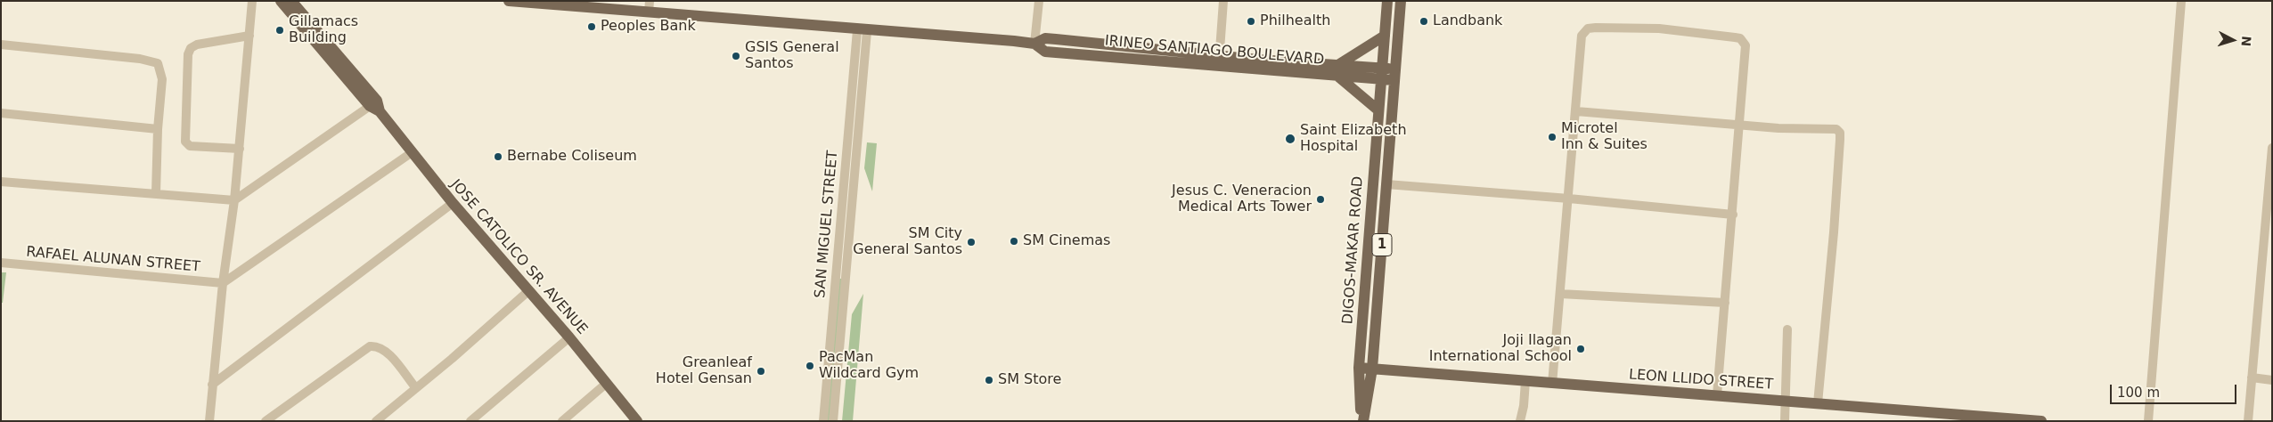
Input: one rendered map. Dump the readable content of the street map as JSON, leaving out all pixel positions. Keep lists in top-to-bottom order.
{
  "streets": {
    "main road": [
      "IRINEO SANTIAGO BOULEVARD",
      "1",
      "DIGOS-MAKAR ROAD",
      "JOSE CATOLICO SR. AVENUE",
      "LEON LLIDO STREET"
    ],
    "street": ["SAN MIGUEL STREET", "RAFAEL ALUNAN STREET"]
  },
  "crossings": [
    ["IRINEO SANTIAGO BOULEVARD", "SAN MIGUEL STREET"],
    ["IRINEO SANTIAGO BOULEVARD", "DIGOS-MAKAR ROAD"],
    ["DIGOS-MAKAR ROAD", "LEON LLIDO STREET"]
  ],
  "places": [
    "Philhealth",
    "Landbank",
    "Peoples Bank",
    "Gillamacs Building",
    "GSIS General Santos",
    "Microtel Inn & Suites",
    "Saint Elizabeth Hospital",
    "Bernabe Coliseum",
    "Jesus C. Veneracion Medical Arts Tower",
    "SM Cinemas",
    "SM City General Santos",
    "Joji Ilagan International School",
    "PacMan Wildcard Gym",
    "Greanleaf Hotel Gensan",
    "SM Store"
  ],
  "scale_bar": "100 m",
  "north": "right"
}
